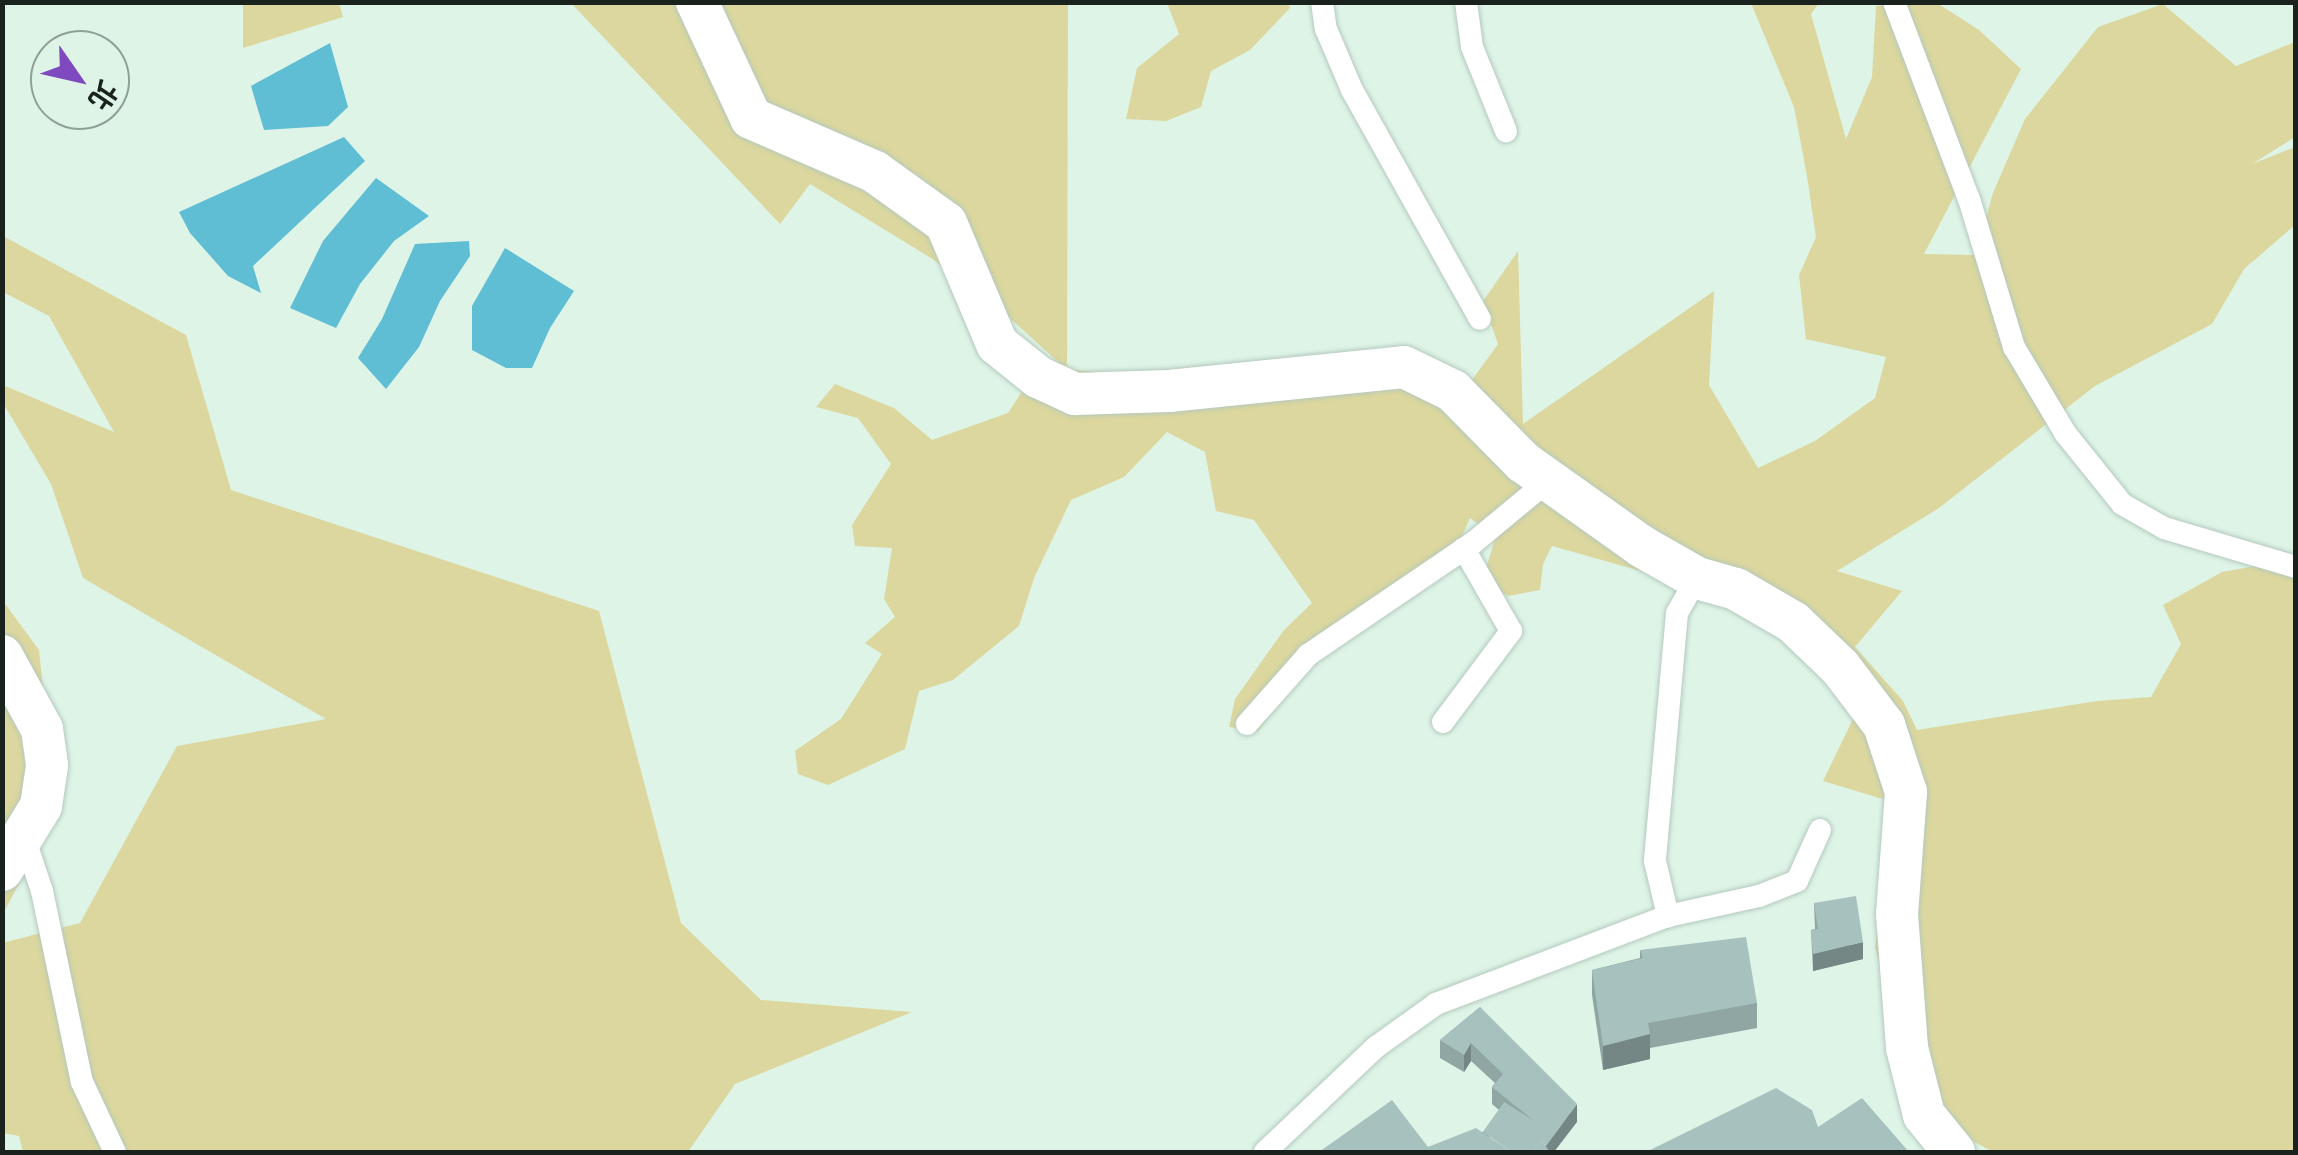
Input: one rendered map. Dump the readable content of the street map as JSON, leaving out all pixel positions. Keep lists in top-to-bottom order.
{
  "north": "bottom right"
}
